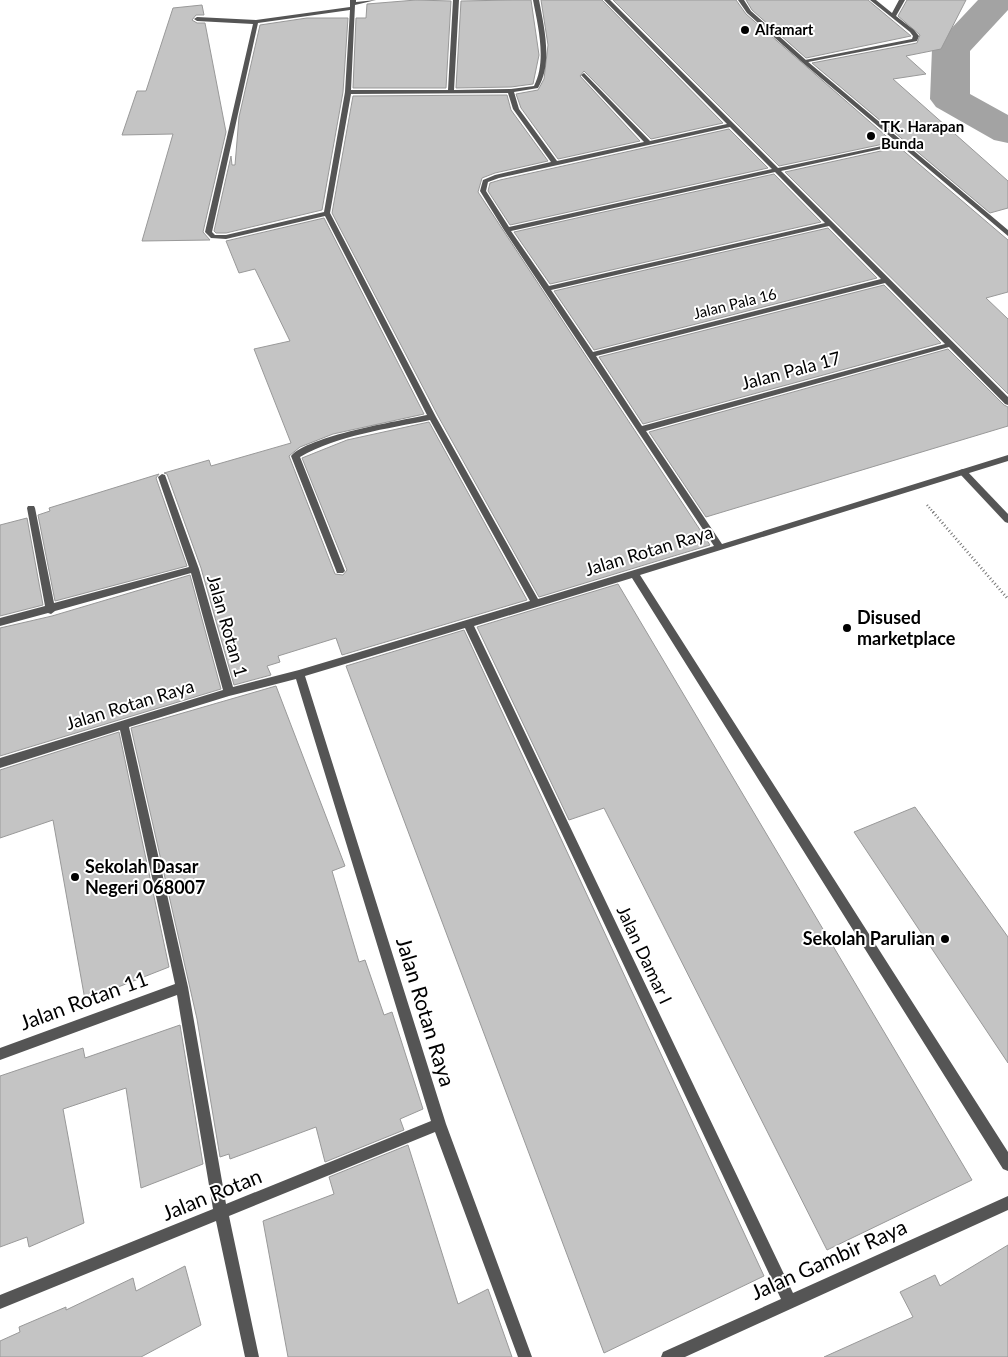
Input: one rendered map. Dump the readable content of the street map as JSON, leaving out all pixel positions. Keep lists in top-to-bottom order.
{
  "streets": {
    "street": [
      "Jalan Pala 16",
      "Jalan Pala 17",
      "Jalan Rotan Raya",
      "Jalan Rotan 1",
      "Jalan Damar I",
      "Jalan Rotan 11",
      "Jalan Rotan",
      "Jalan Gambir Raya"
    ]
  },
  "crossings": [
    ["Jalan Rotan Raya", "Jalan Rotan 1"],
    ["Jalan Rotan Raya", "Jalan Damar I"],
    ["Jalan Rotan Raya", "Jalan Rotan"],
    ["Jalan Damar I", "Jalan Gambir Raya"]
  ],
  "places": [
    "Alfamart",
    "TK. Harapan Bunda",
    "Disused marketplace",
    "Sekolah Dasar Negeri 068007",
    "Sekolah Parulian"
  ]
}
